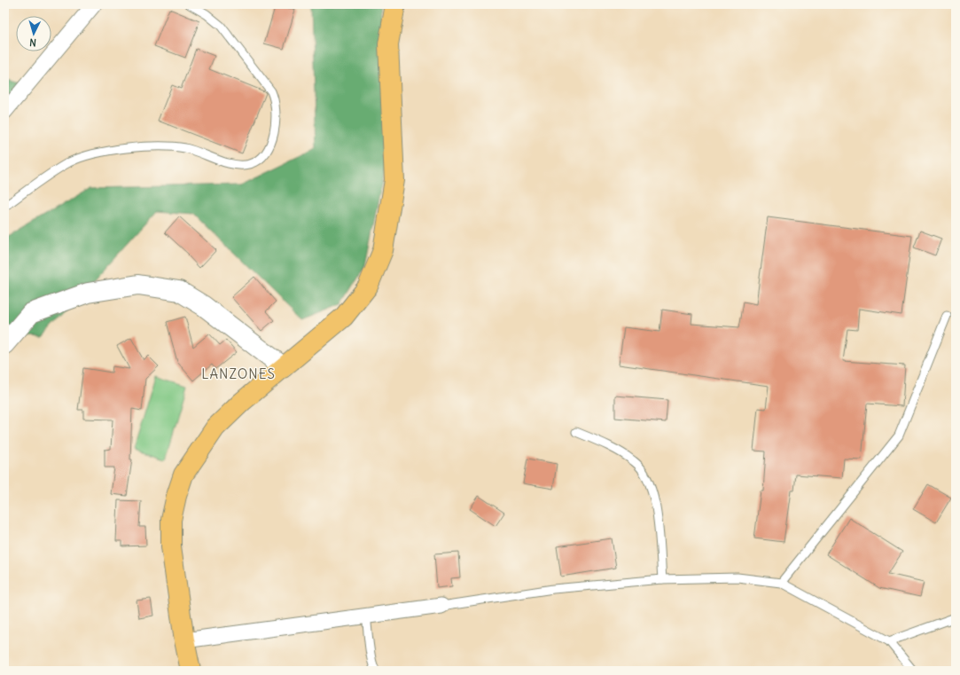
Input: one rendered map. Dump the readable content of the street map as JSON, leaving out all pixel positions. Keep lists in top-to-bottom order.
{
  "districts": ["LANZONES"],
  "north": "bottom"
}
